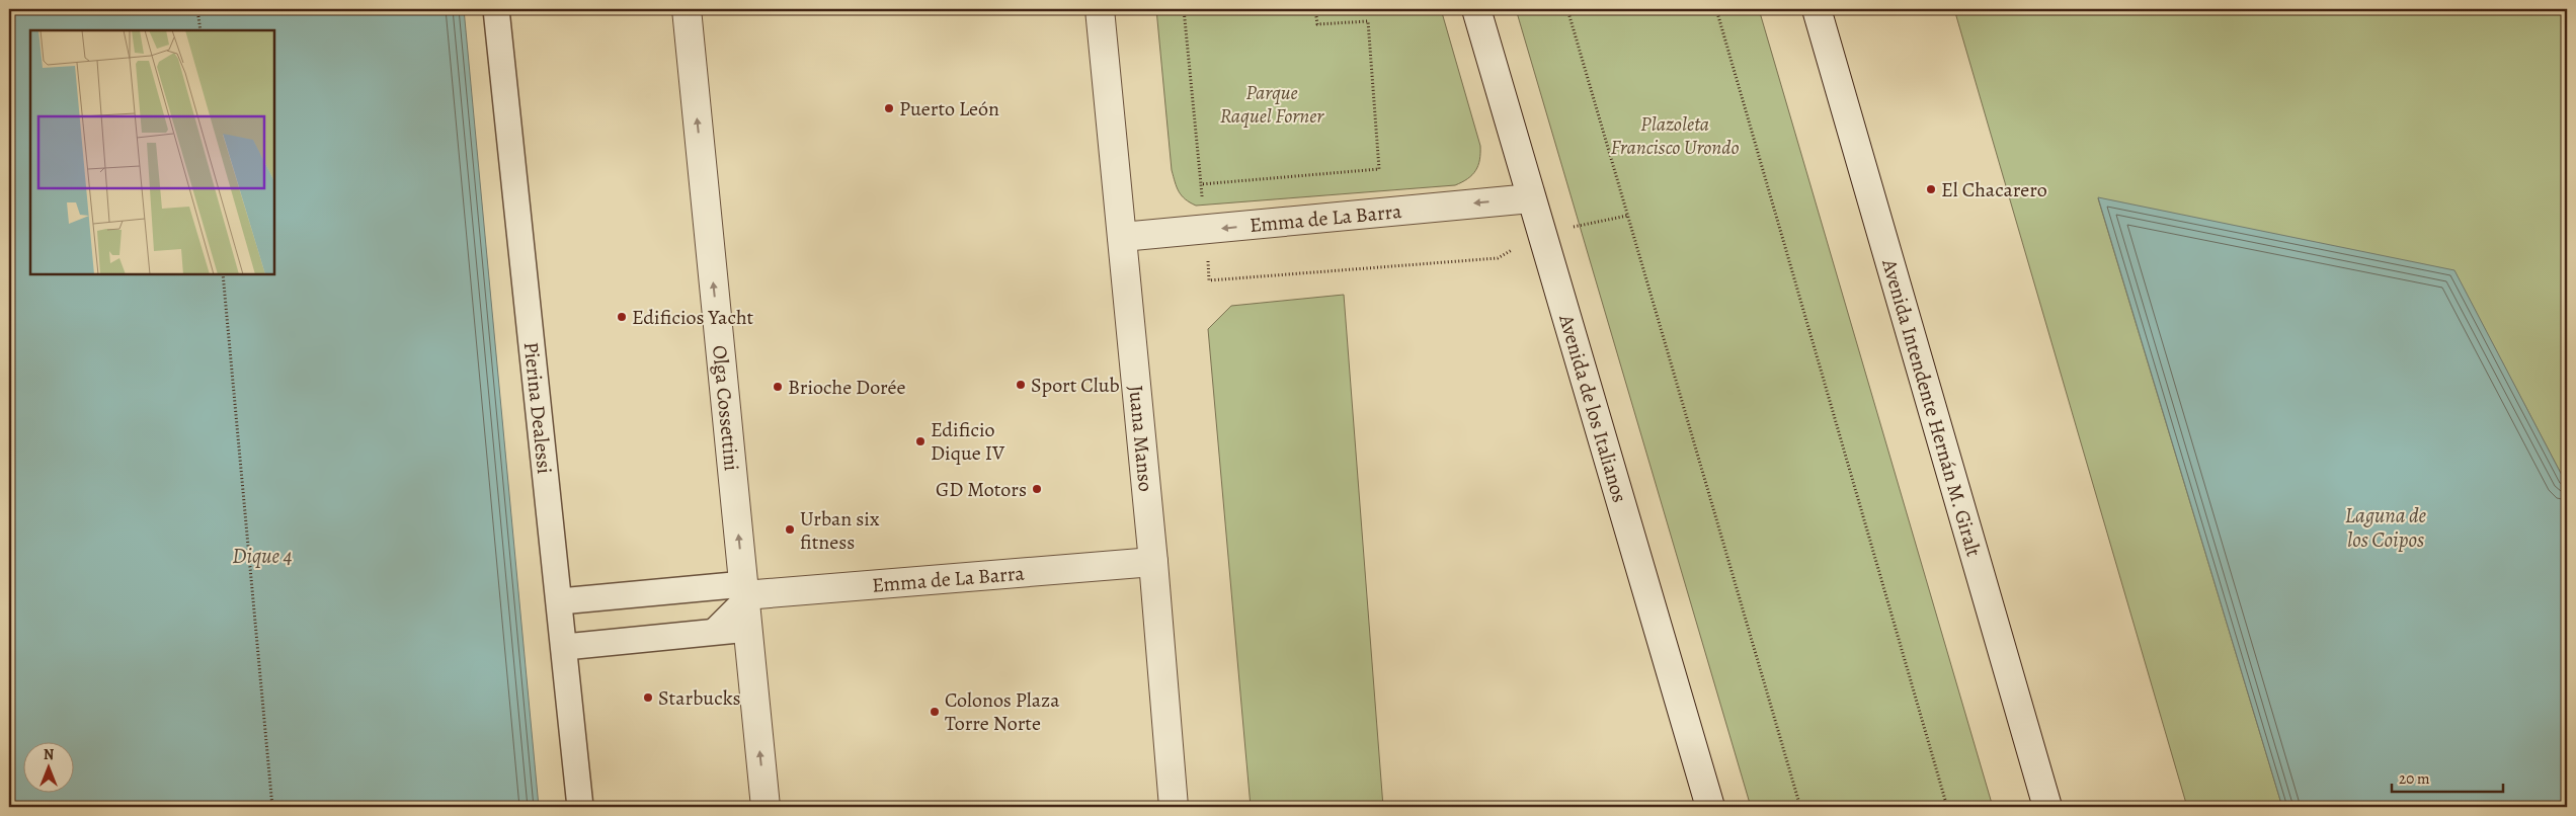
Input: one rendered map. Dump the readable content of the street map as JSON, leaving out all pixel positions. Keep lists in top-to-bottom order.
{
  "streets": {
    "street": [
      "Emma de La Barra",
      "Pierina Dealessi",
      "Olga Cossettini",
      "Avenida de los Italianos",
      "Avenida Intendente Hernán M. Giralt",
      "Juana Manso"
    ]
  },
  "crossings": [
    ["Emma de La Barra", "Pierina Dealessi"],
    ["Emma de La Barra", "Olga Cossettini"],
    ["Emma de La Barra", "Avenida de los Italianos"],
    ["Emma de La Barra", "Juana Manso"]
  ],
  "one_way": ["Emma de La Barra", "Olga Cossettini"],
  "water": ["Laguna de los Coipos", "Dique 4"],
  "parks": ["Parque Raquel Forner", "Plazoleta Francisco Urondo"],
  "places": [
    "Puerto León",
    "El Chacarero",
    "Edificios Yacht",
    "Sport Club",
    "Brioche Dorée",
    "Edificio Dique IV",
    "GD Motors",
    "Urban six fitness",
    "Starbucks",
    "Colonos Plaza Torre Norte"
  ],
  "scale_bar": "20 m",
  "north": "top"
}
